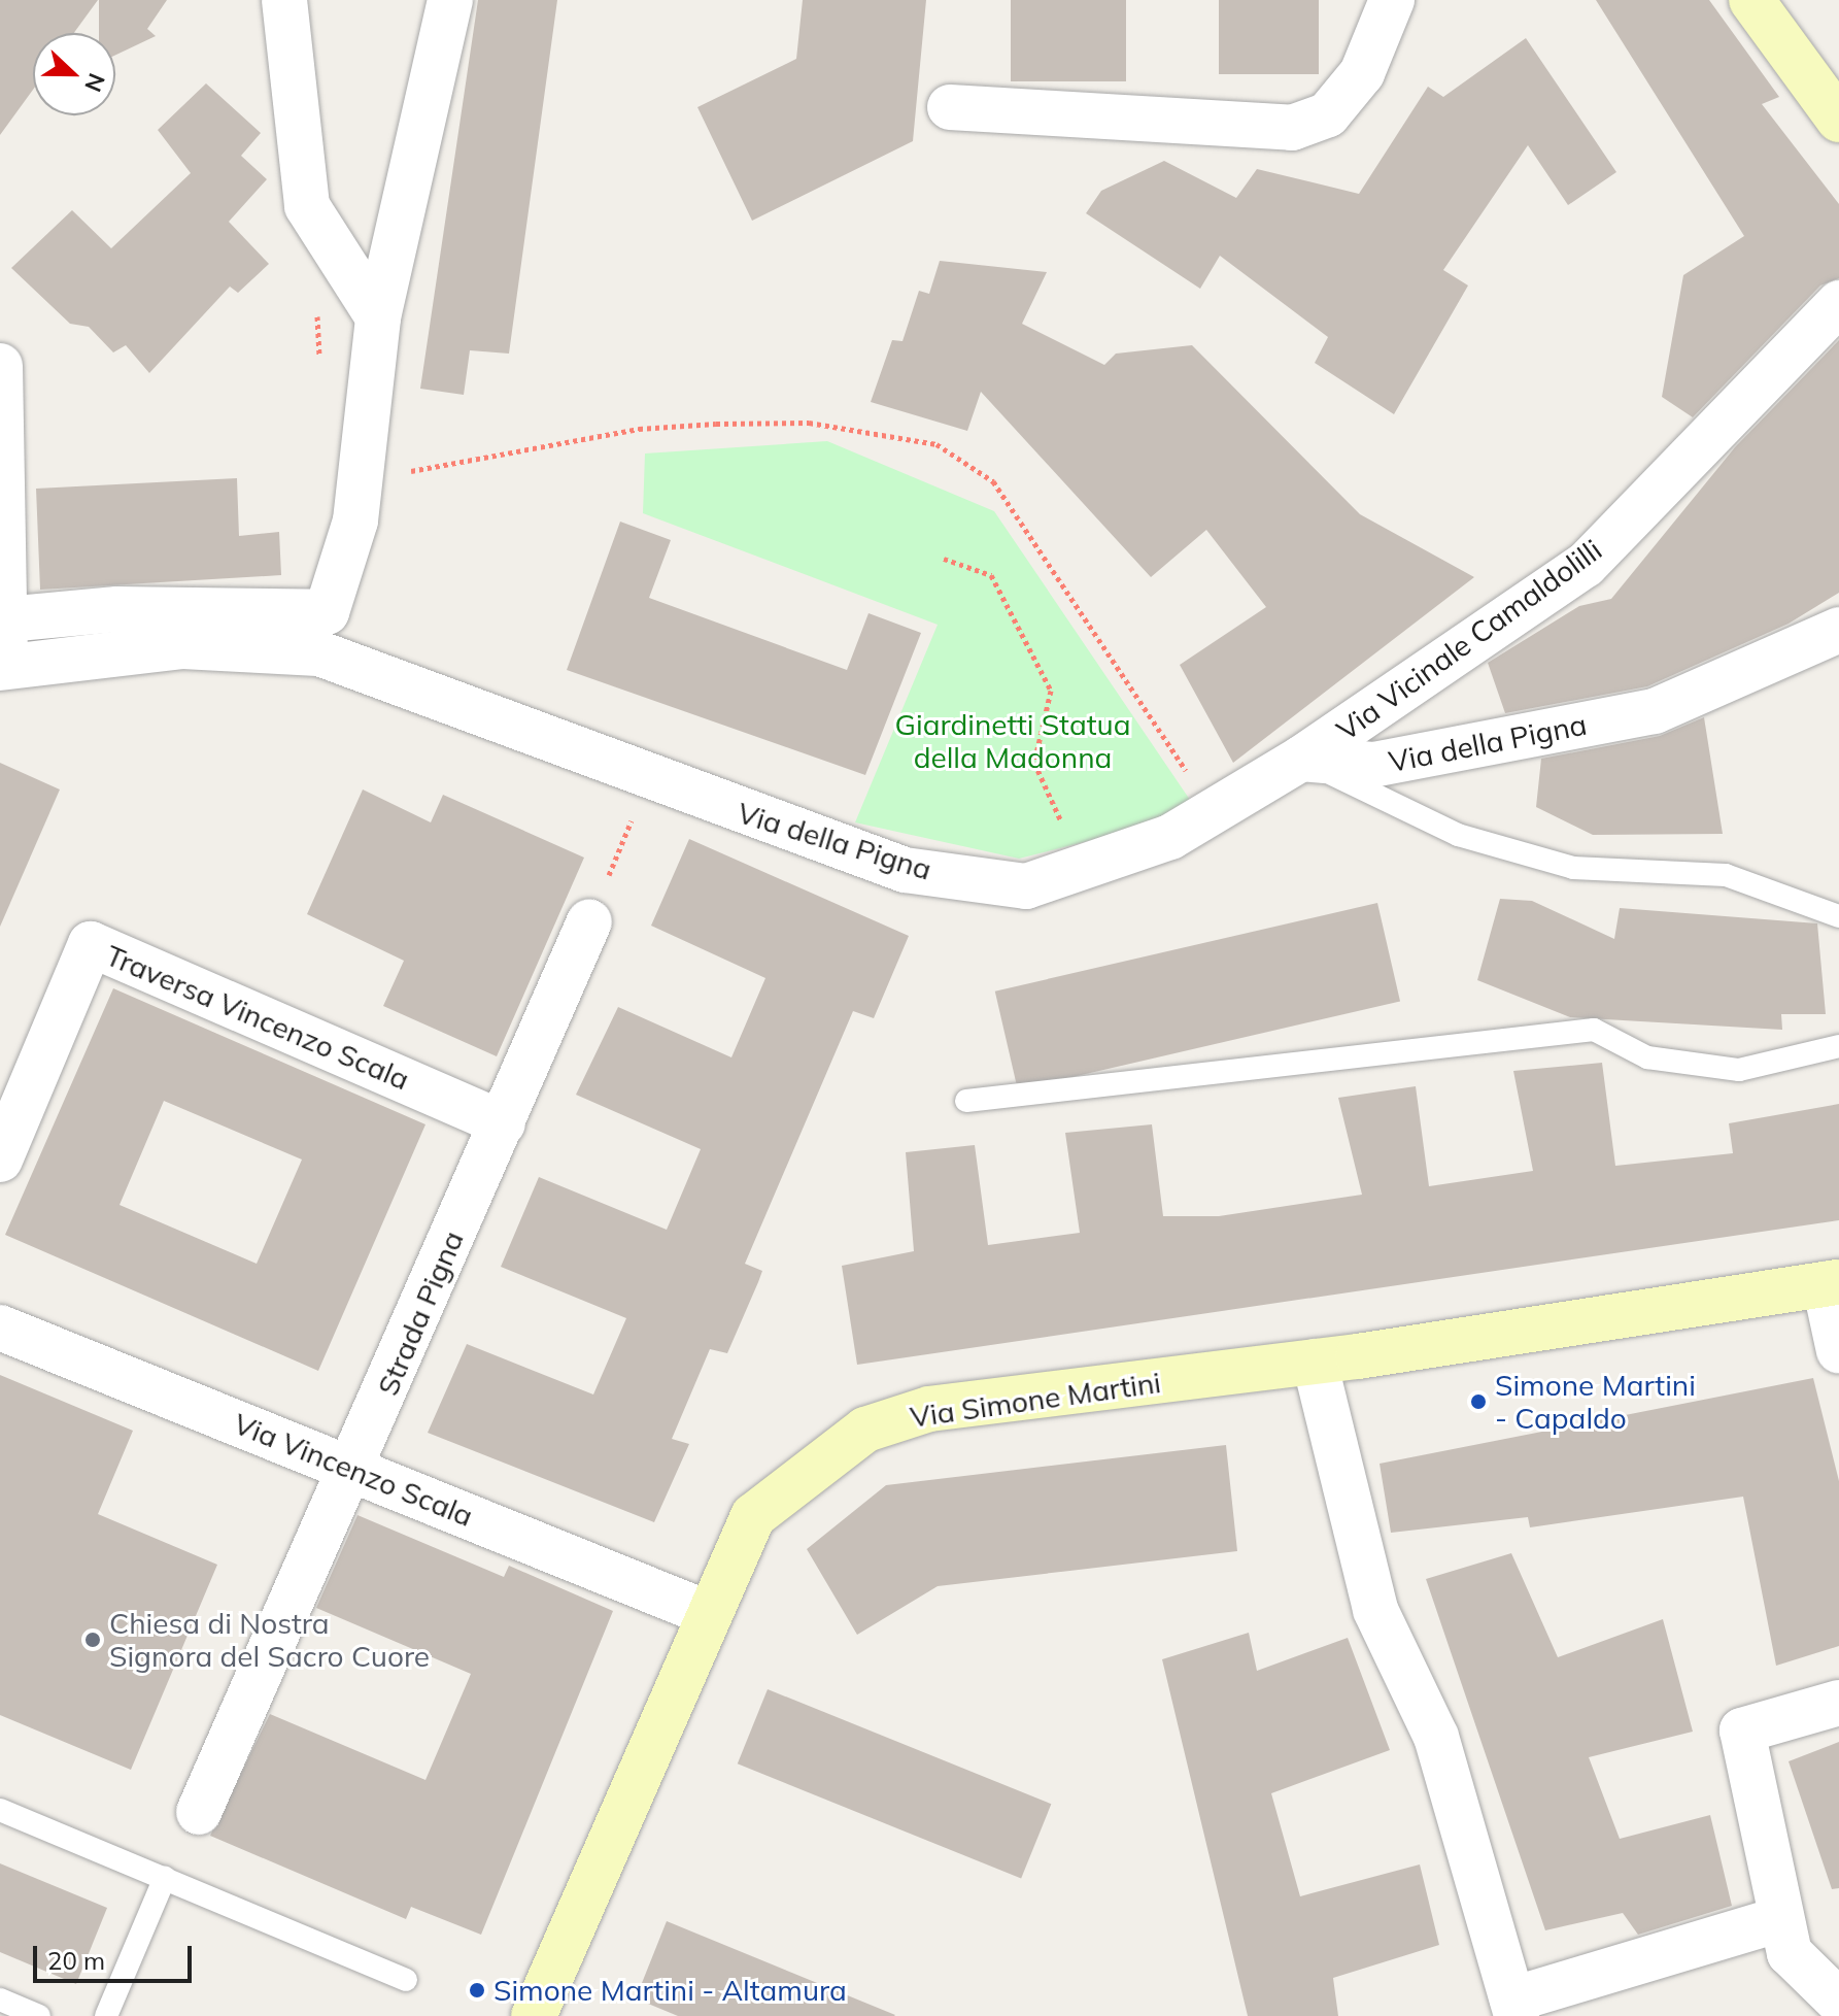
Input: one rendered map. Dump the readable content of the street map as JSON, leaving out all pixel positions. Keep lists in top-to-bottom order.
{
  "streets": {
    "main road": ["Via Simone Martini"],
    "street": [
      "Via Vicinale Camaldolilli",
      "Via della Pigna",
      "Traversa Vincenzo Scala",
      "Strada Pigna",
      "Via Vincenzo Scala"
    ]
  },
  "crossings": [
    ["Via Vicinale Camaldolilli", "Via della Pigna"],
    ["Traversa Vincenzo Scala", "Strada Pigna"],
    ["Strada Pigna", "Via Vincenzo Scala"],
    ["Via Simone Martini", "Via Vincenzo Scala"]
  ],
  "parks": ["Giardinetti Statua della Madonna"],
  "places": ["Simone Martini - Capaldo", "Chiesa di Nostra Signora del Sacro Cuore", "Simone Martini - Altamura"],
  "scale_bar": "20 m",
  "north": "right"
}
